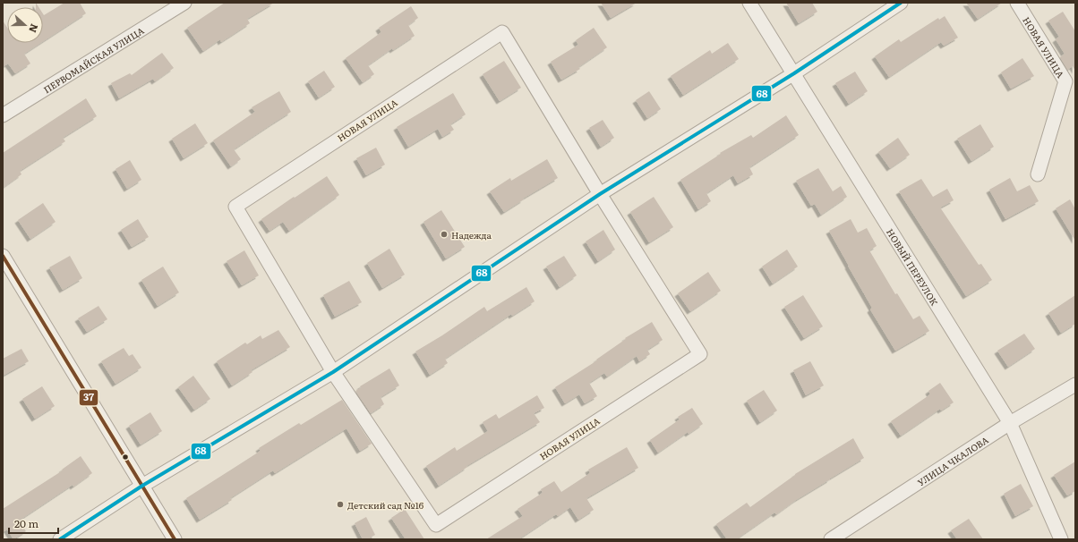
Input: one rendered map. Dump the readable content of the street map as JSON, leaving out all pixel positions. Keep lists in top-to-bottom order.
{
  "streets": {
    "street": [
      "НОВАЯ УЛИЦА",
      "ПЕРВОМАЙСКАЯ УЛИЦА",
      "НОВЫЙ ПЕРЕУЛОК",
      "УЛИЦА ЧКАЛОВА"
    ]
  },
  "crossings": [
    ["НОВЫЙ ПЕРЕУЛОК", "УЛИЦА ЧКАЛОВА"]
  ],
  "places": ["Надежда", "Детский сад №16"],
  "lines": ["transit line 68", "transit line 37"],
  "scale_bar": "20 m",
  "north": "right"
}
